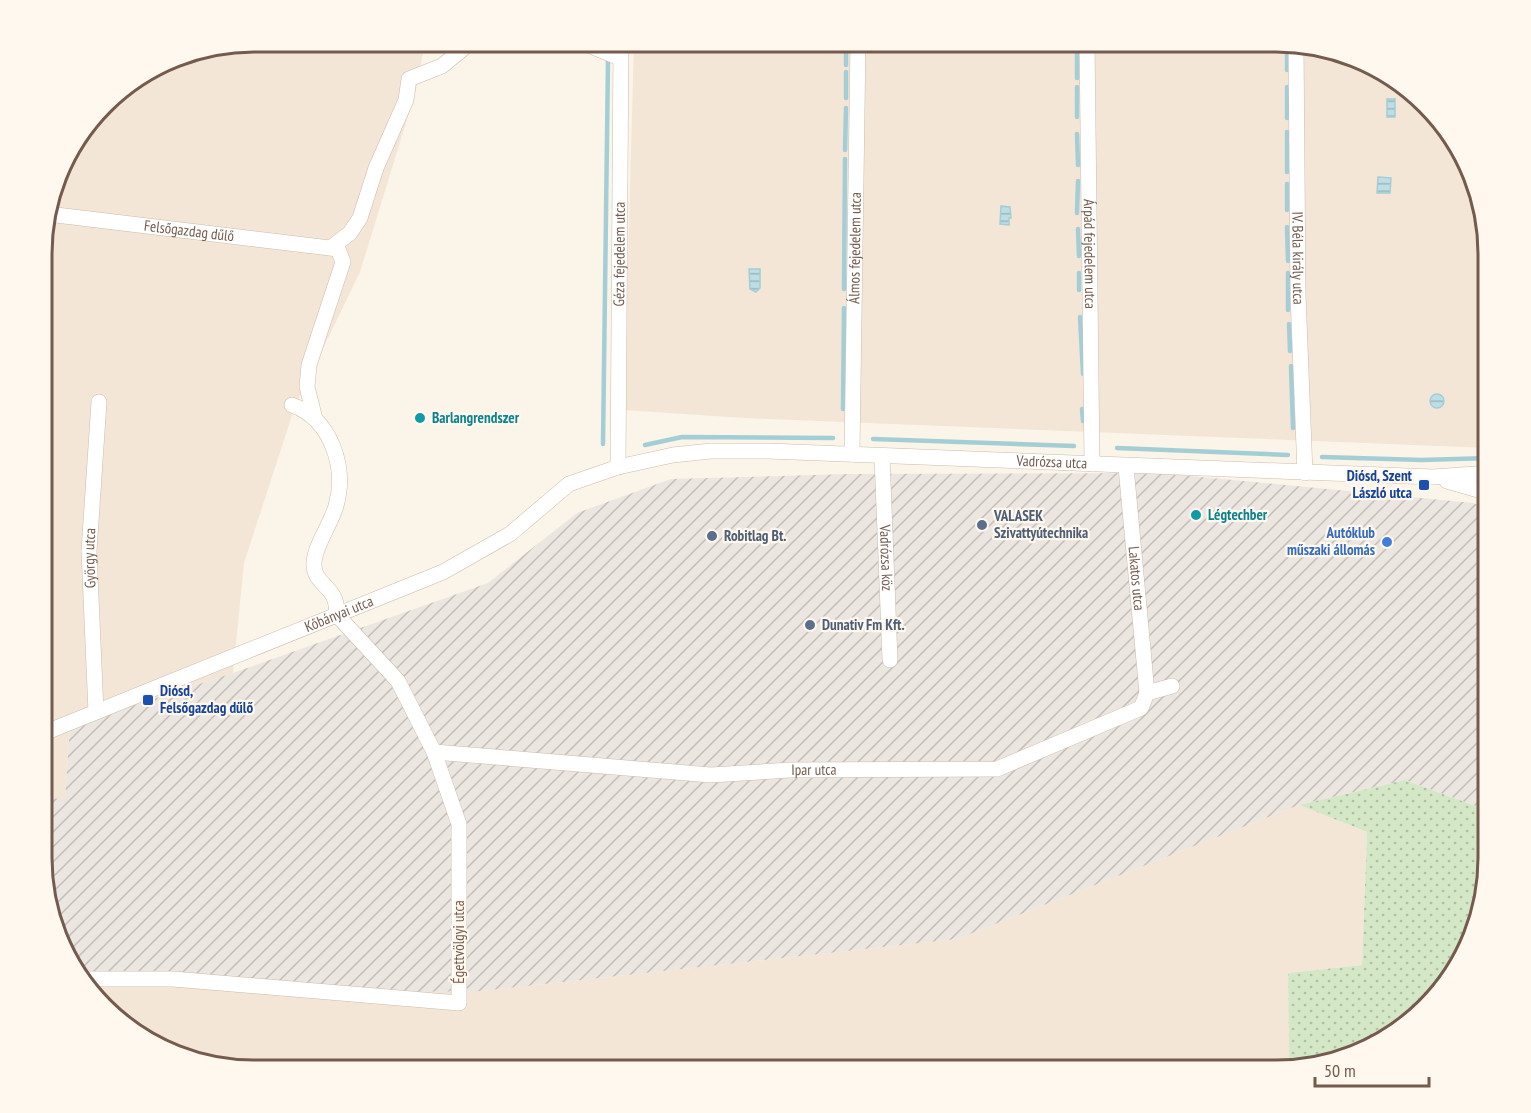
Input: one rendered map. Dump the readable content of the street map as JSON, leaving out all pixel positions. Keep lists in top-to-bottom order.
{
  "streets": {
    "street": [
      "Felsőgazdag dűlő",
      "Álmos fejedelem utca",
      "Árpád fejedelem utca",
      "Géza fejedelem utca",
      "IV. Béla király utca",
      "Vadrózsa utca",
      "György utca",
      "Vadrózsa köz",
      "Lakatos utca",
      "Kőbányai utca",
      "Ipar utca",
      "Égettvölgyi utca"
    ]
  },
  "crossings": [
    ["Álmos fejedelem utca", "Vadrózsa utca"],
    ["Árpád fejedelem utca", "Vadrózsa utca"],
    ["Géza fejedelem utca", "Vadrózsa utca"],
    ["Géza fejedelem utca", "Kőbányai utca"],
    ["IV. Béla király utca", "Vadrózsa utca"],
    ["Vadrózsa utca", "Vadrózsa köz"],
    ["Vadrózsa utca", "Lakatos utca"],
    ["Vadrózsa utca", "Kőbányai utca"],
    ["György utca", "Kőbányai utca"],
    ["Lakatos utca", "Ipar utca"],
    ["Kőbányai utca", "Égettvölgyi utca"],
    ["Ipar utca", "Égettvölgyi utca"]
  ],
  "places": {
    "other": [
      "Barlangrendszer",
      "Légtechber",
      "VALASEK Szivattyútechnika",
      "Robitlag Bt.",
      "Autóklub műszaki állomás",
      "Dunativ Fm Kft."
    ],
    "transit": ["Diósd, Szent László utca", "Diósd, Felsőgazdag dűlő"]
  },
  "scale_bar": "50 m"
}
